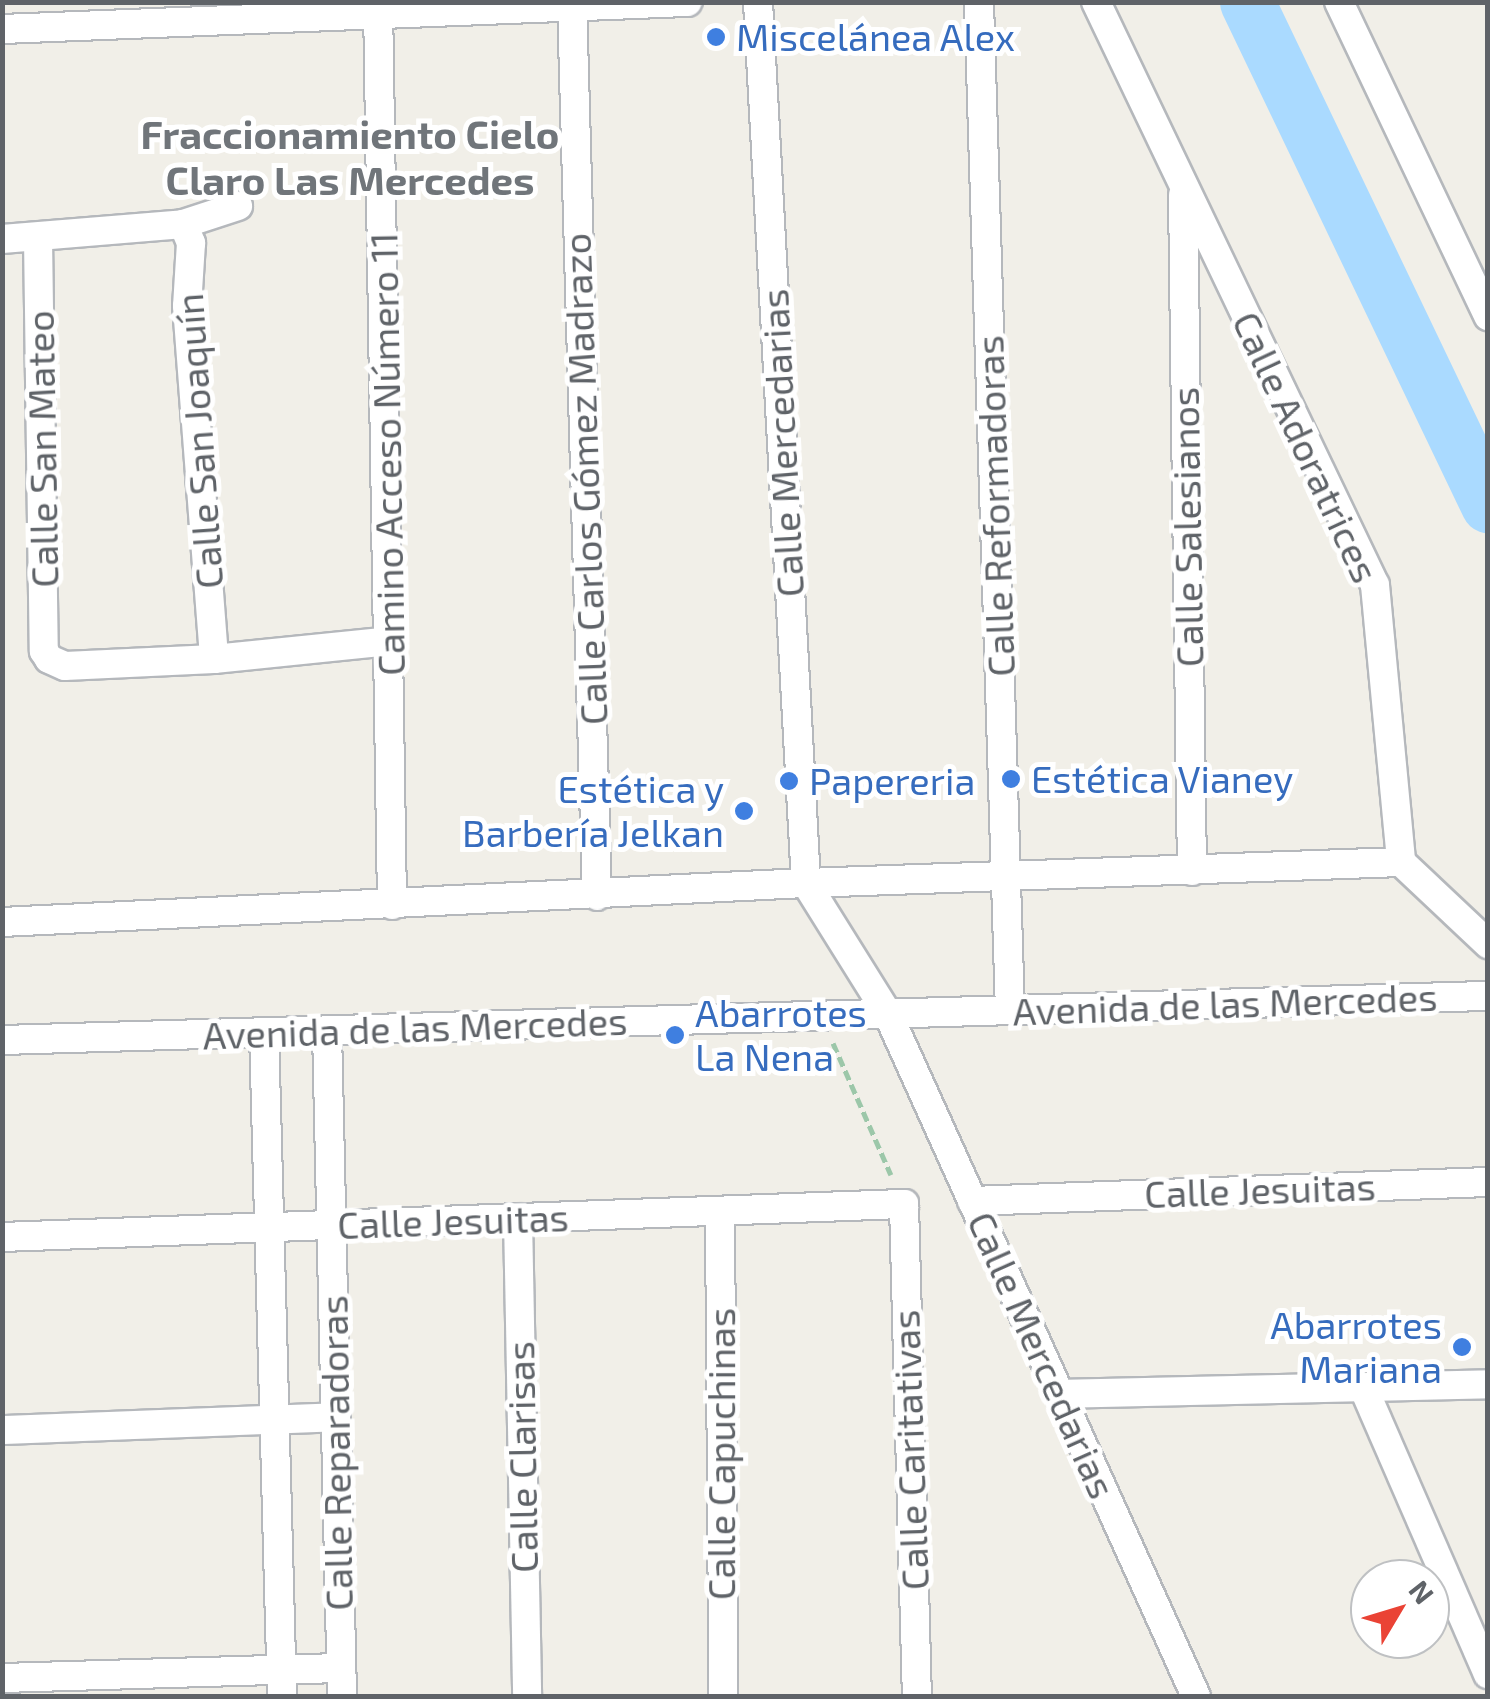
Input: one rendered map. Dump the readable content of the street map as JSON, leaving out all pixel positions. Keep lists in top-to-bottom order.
{
  "streets": {
    "street": [
      "Calle San Joaquín",
      "Calle Mercedarias",
      "Calle Adoratrices",
      "Calle San Mateo",
      "Camino Acceso Número 11",
      "Calle Carlos Gómez Madrazo",
      "Calle Reformadoras",
      "Calle Salesianos",
      "Avenida de las Mercedes",
      "Calle Jesuitas",
      "Calle Caritativas",
      "Calle Reparadoras",
      "Calle Capuchinas",
      "Calle Clarisas"
    ]
  },
  "crossings": [
    ["Calle San Joaquín", "Calle San Mateo"],
    ["Calle Mercedarias", "Avenida de las Mercedes"],
    ["Calle Mercedarias", "Calle Jesuitas"],
    ["Calle Adoratrices", "Calle Salesianos"],
    ["Calle Reformadoras", "Avenida de las Mercedes"],
    ["Avenida de las Mercedes", "Calle Reparadoras"],
    ["Calle Jesuitas", "Calle Caritativas"],
    ["Calle Jesuitas", "Calle Reparadoras"],
    ["Calle Jesuitas", "Calle Capuchinas"],
    ["Calle Jesuitas", "Calle Clarisas"]
  ],
  "districts": ["Fraccionamiento Cielo Claro Las Mercedes"],
  "places": [
    "Miscelánea Alex",
    "Estética Vianey",
    "Papereria",
    "Estética y Barbería Jelkan",
    "Abarrotes La Nena",
    "Abarrotes Mariana"
  ],
  "north": "top right"
}
